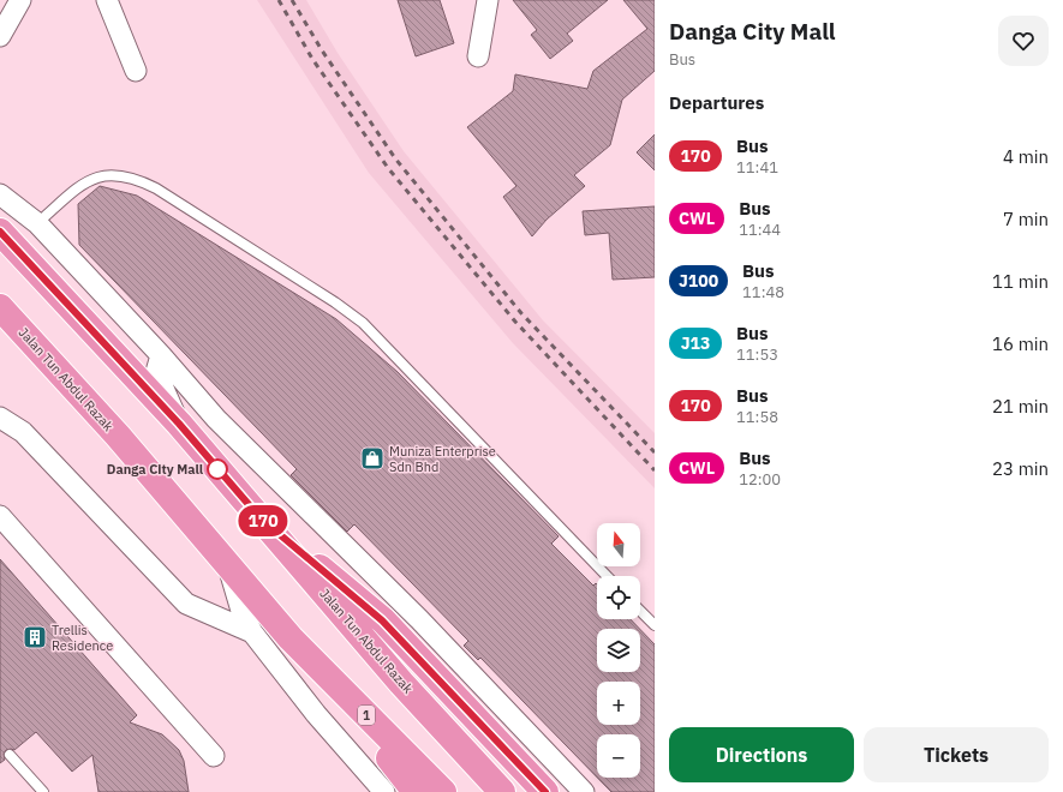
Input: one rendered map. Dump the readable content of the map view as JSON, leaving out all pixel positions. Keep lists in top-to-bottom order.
{
  "streets": {
    "highway": ["Jalan Tun Abdul Razak", "1"]
  },
  "places": {
    "shop": ["Muniza Enterprise Sdn Bhd"],
    "other": ["Danga City Mall"],
    "building": ["Trellis Residence"]
  },
  "lines": ["bus line 170"],
  "north": "top",
  "page": {
    "on_map": "170",
    "heading": [
      ["Danga City Mall", "Bus"],
      "Departures"
    ],
    "list": [
      {
        "mark": "170",
        "name": "Bus",
        "note": "11:41",
        "value": "4 min"
      },
      {
        "mark": "CWL",
        "name": "Bus",
        "note": "11:44",
        "value": "7 min"
      },
      {
        "mark": "J100",
        "name": "Bus",
        "note": "11:48",
        "value": "11 min"
      },
      {
        "mark": "J13",
        "name": "Bus",
        "note": "11:53",
        "value": "16 min"
      },
      {
        "mark": "170",
        "name": "Bus",
        "note": "11:58",
        "value": "21 min"
      },
      {
        "mark": "CWL",
        "name": "Bus",
        "note": "12:00",
        "value": "23 min"
      }
    ],
    "map_buttons": ["+", "−"],
    "buttons": ["Directions", "Tickets"]
  }
}
